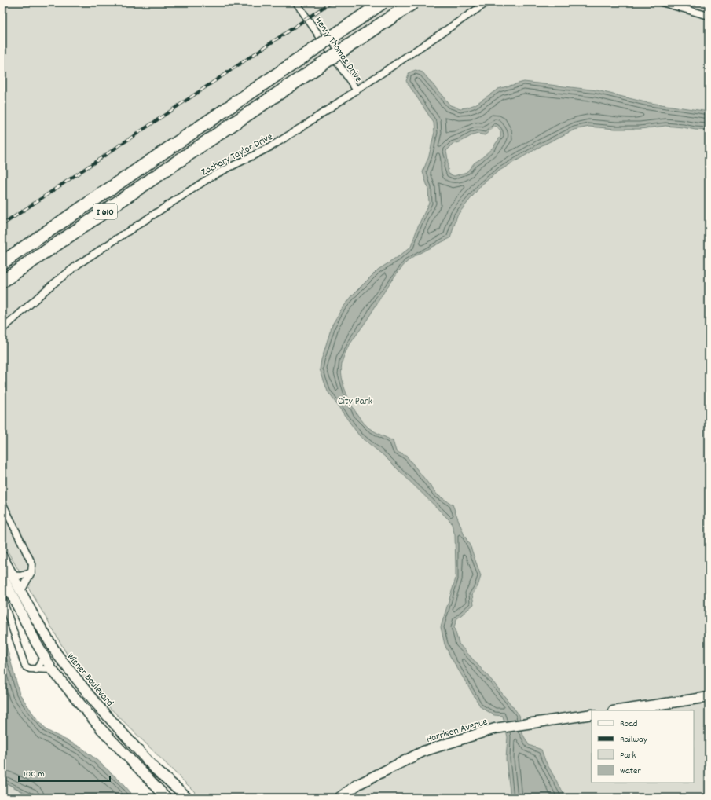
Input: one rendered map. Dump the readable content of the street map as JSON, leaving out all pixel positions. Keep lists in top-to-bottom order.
{
  "streets": {
    "highway": ["I 610"],
    "street": [
      "Henry Thomas Drive",
      "Zachary Taylor Drive",
      "Wisner Boulevard",
      "Harrison Avenue"
    ]
  },
  "crossings": [
    ["Henry Thomas Drive", "Zachary Taylor Drive"]
  ],
  "parks": ["City Park"],
  "legend": [
    "Road",
    "Railway",
    "Park",
    "Water"
  ],
  "scale_bar": "100 m"
}
